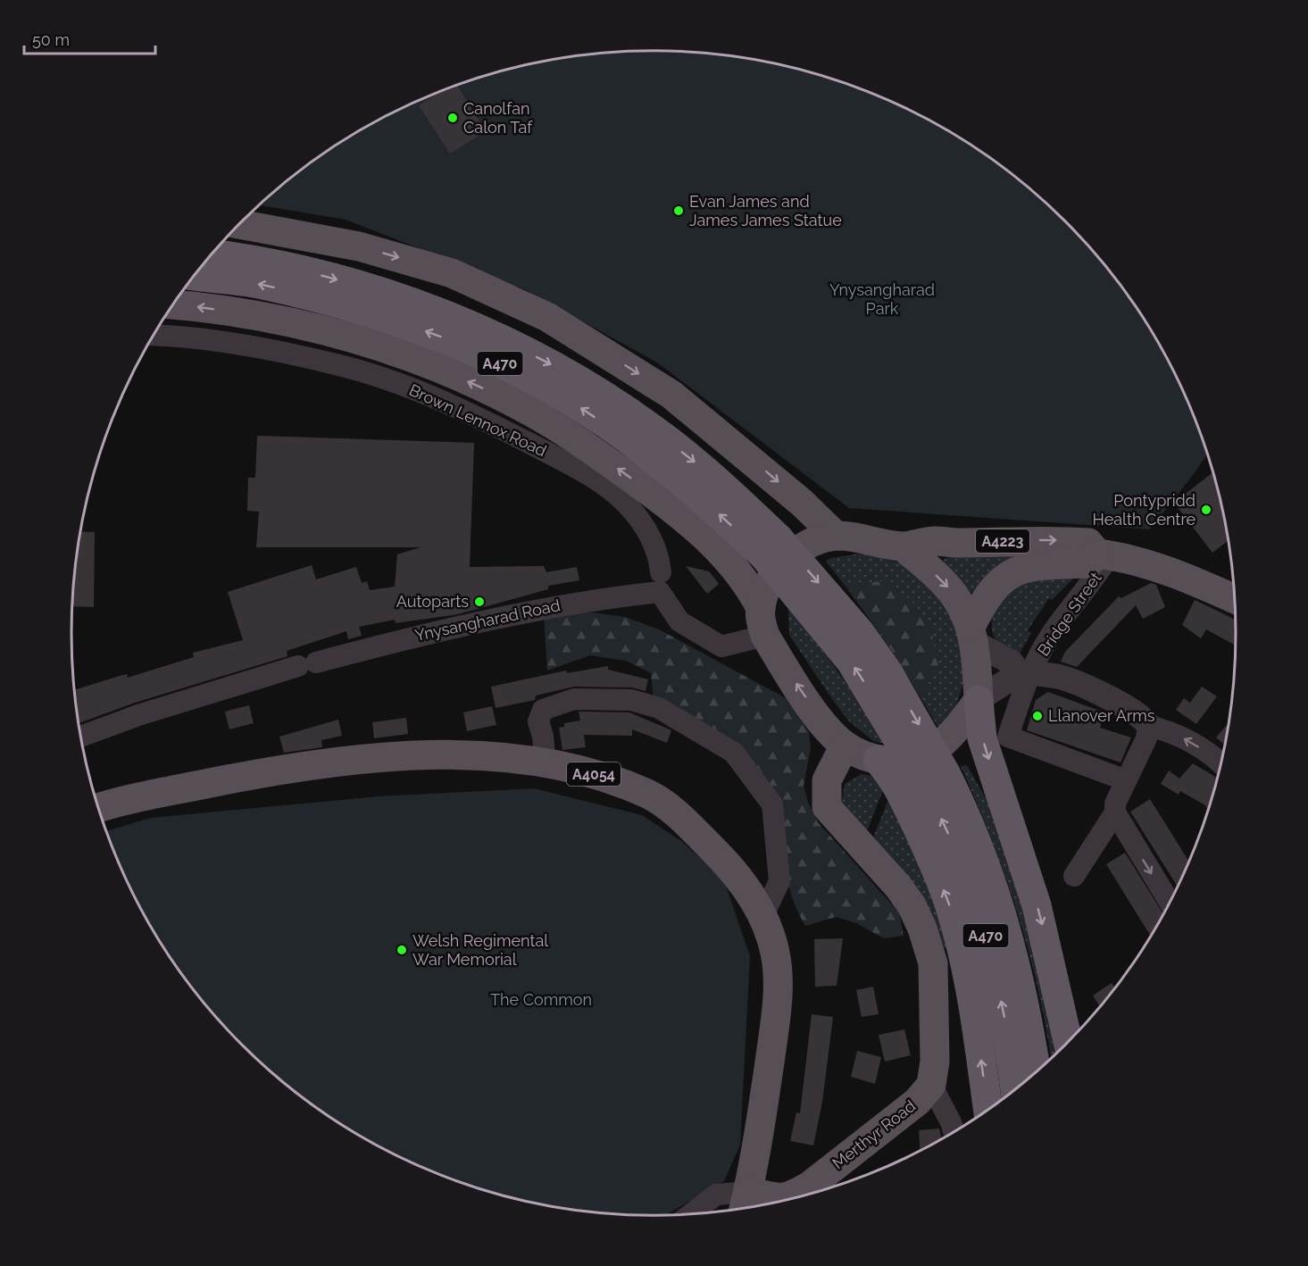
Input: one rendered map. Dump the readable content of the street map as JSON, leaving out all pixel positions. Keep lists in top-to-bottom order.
{
  "streets": {
    "highway": ["A470"],
    "main road": ["A4223", "A4054", "Merthyr Road"],
    "street": ["Brown Lennox Road", "Bridge Street", "Ynysangharad Road"]
  },
  "crossings": [
    ["Brown Lennox Road", "Ynysangharad Road"],
    ["A4223", "Bridge Street"],
    ["A4054", "Merthyr Road"]
  ],
  "parks": ["Ynysangharad Park", "The Common"],
  "places": [
    "Canolfan Calon Taf",
    "Evan James and James James Statue",
    "Pontypridd Health Centre",
    "Autoparts",
    "Llanover Arms",
    "Welsh Regimental War Memorial"
  ],
  "scale_bar": "50 m"
}
